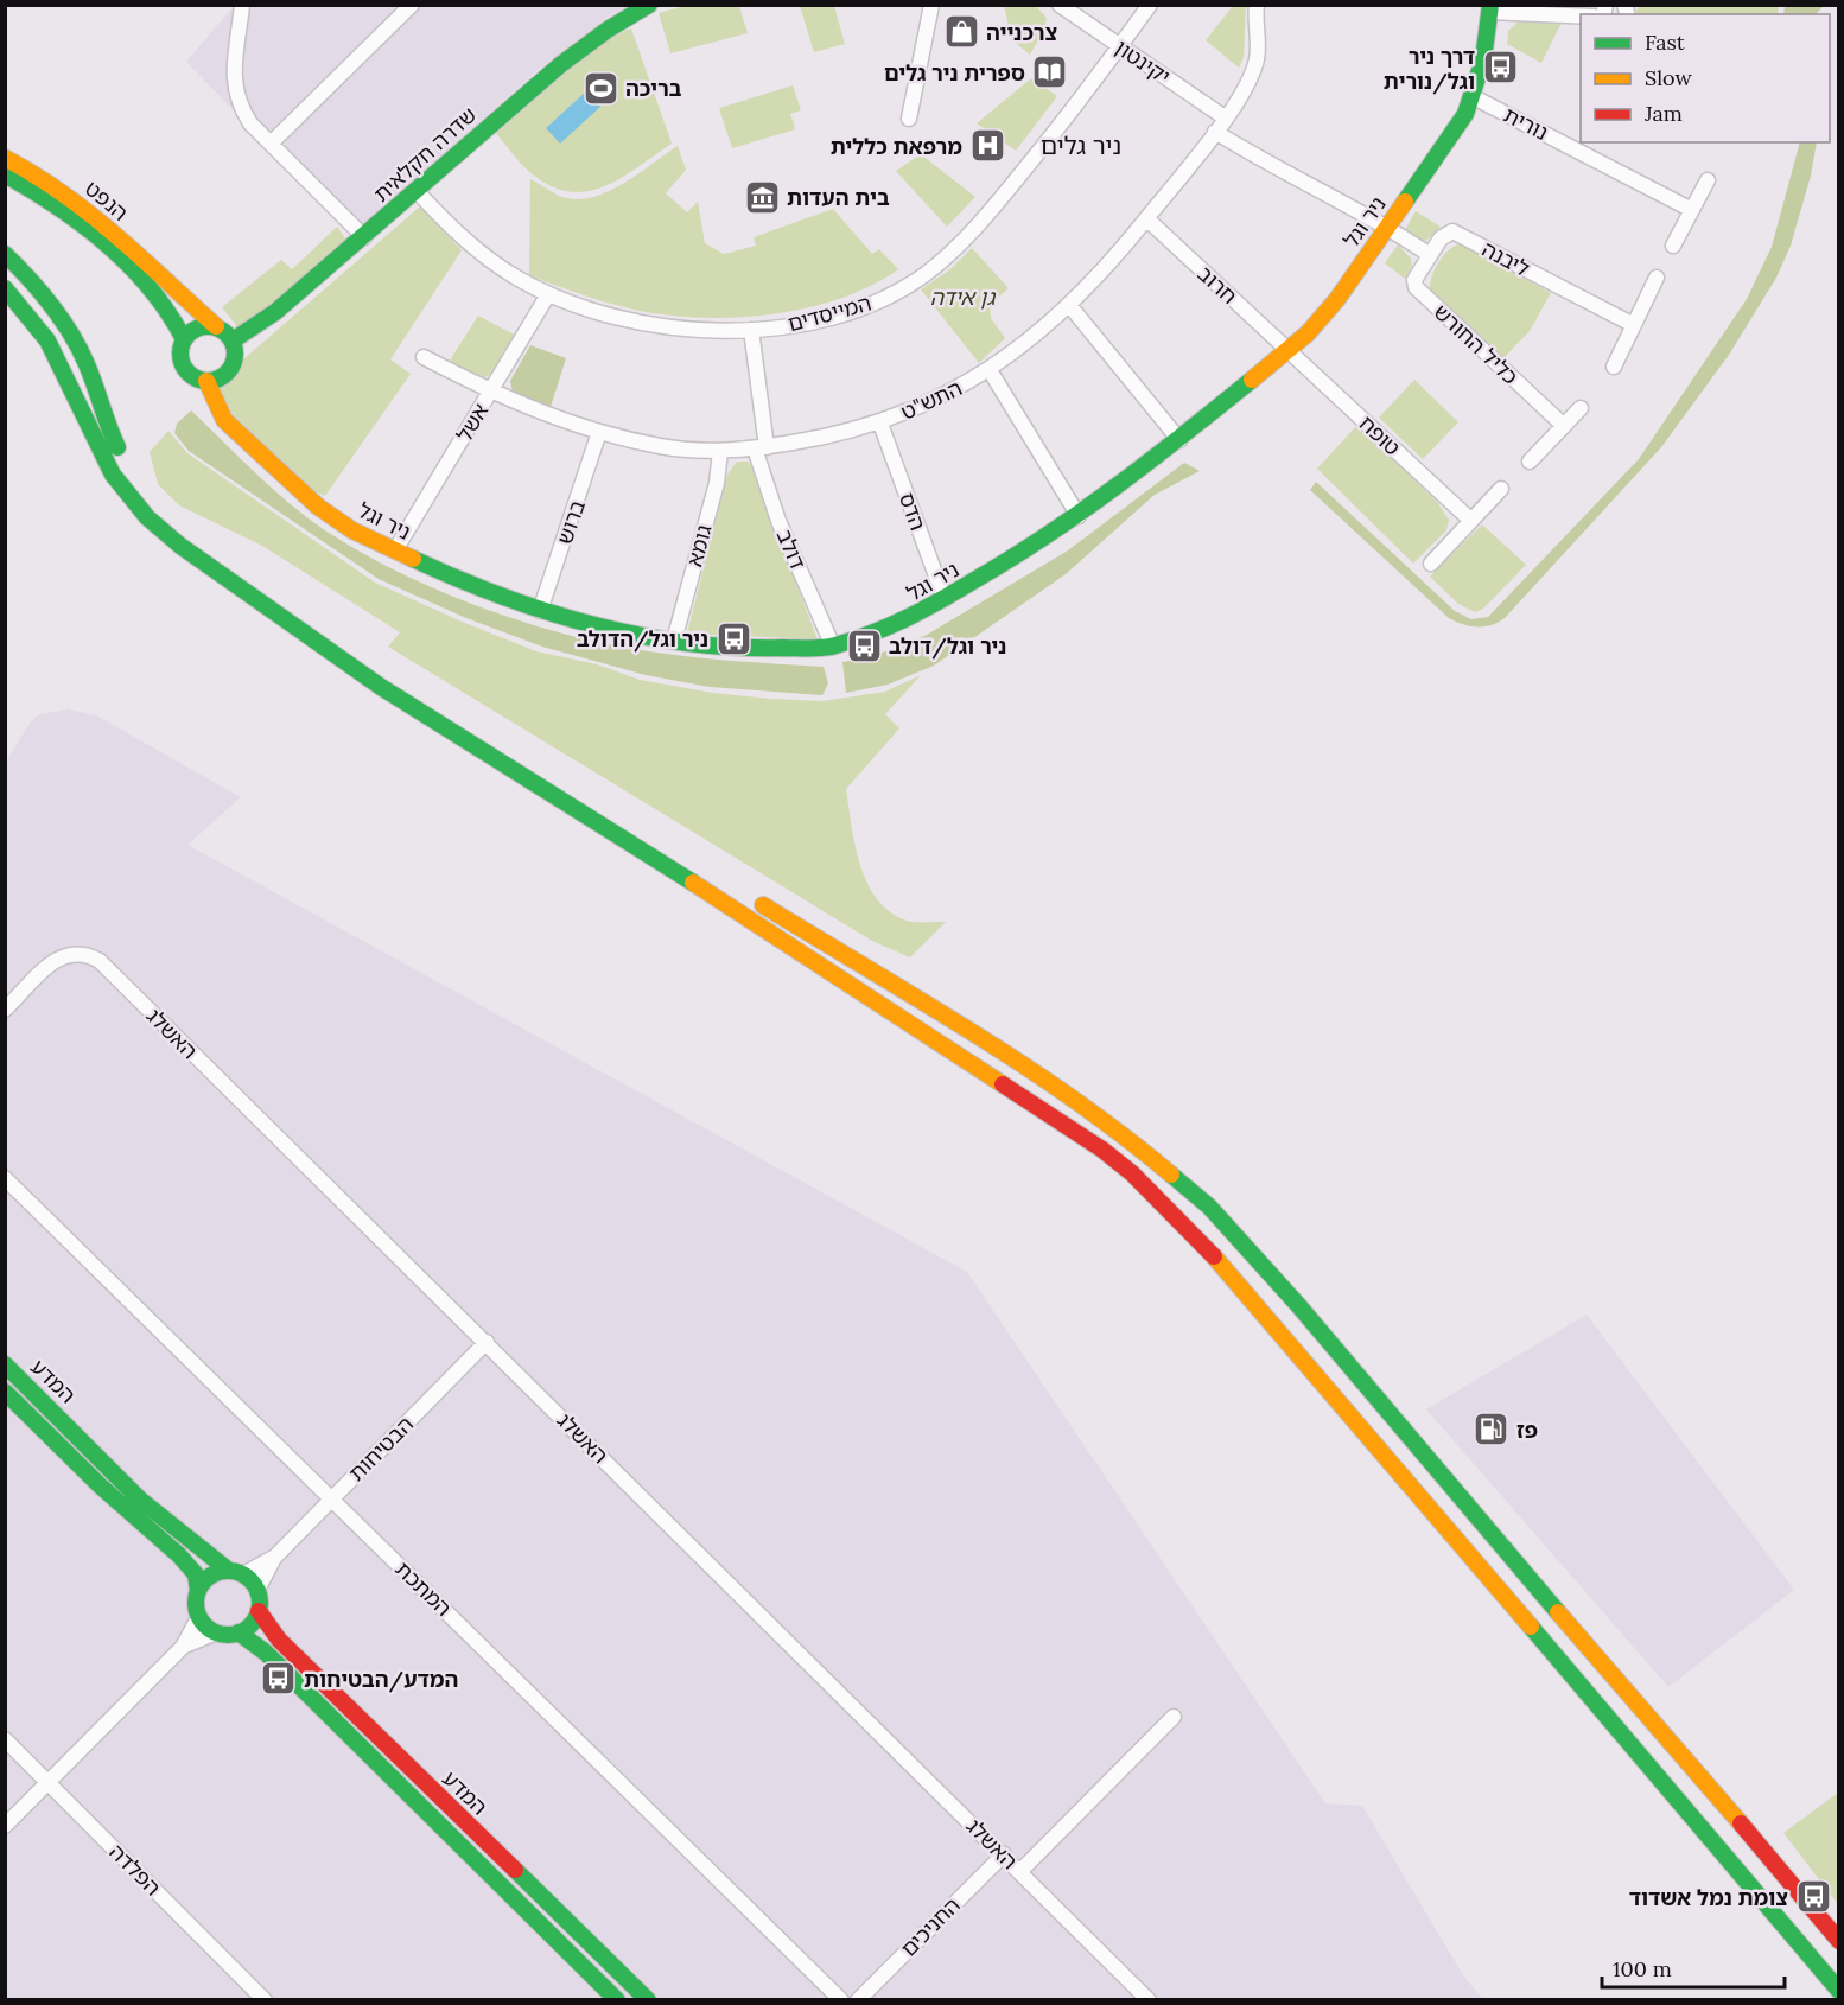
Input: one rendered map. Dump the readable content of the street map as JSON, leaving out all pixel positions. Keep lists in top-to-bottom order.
{
  "streets": {
    "main road": [
      "שדרה חקלאית",
      "הנפט",
      "ניר וגל",
      "המדע"
    ],
    "street": [
      "יקינטון",
      "נורית",
      "ליבנה",
      "חרוב",
      "המייסדים",
      "כליל החורש",
      "התש\"ט",
      "אשל",
      "טופח",
      "הדס",
      "ברוש",
      "גומא",
      "דולב",
      "האשלג",
      "הבטיחות",
      "המתכת",
      "הפלדה",
      "החניכים"
    ]
  },
  "crossings": [
    ["יקינטון", "המייסדים"],
    ["יקינטון", "התש\"ט"],
    ["נורית", "ניר וגל"],
    ["שדרה חקלאית", "הנפט"],
    ["שדרה חקלאית", "ניר וגל"],
    ["שדרה חקלאית", "המייסדים"],
    ["הנפט", "ניר וגל"],
    ["ניר וגל", "חרוב"],
    ["ניר וגל", "אשל"],
    ["ניר וגל", "טופח"],
    ["ניר וגל", "הדס"],
    ["ניר וגל", "ברוש"],
    ["ניר וגל", "גומא"],
    ["ניר וגל", "דולב"],
    ["ליבנה", "כליל החורש"],
    ["חרוב", "התש\"ט"],
    ["חרוב", "טופח"],
    ["המייסדים", "אשל"],
    ["המייסדים", "דולב"],
    ["התש\"ט", "אשל"],
    ["התש\"ט", "הדס"],
    ["התש\"ט", "ברוש"],
    ["התש\"ט", "גומא"],
    ["התש\"ט", "דולב"],
    ["האשלג", "הבטיחות"],
    ["האשלג", "החניכים"],
    ["המדע", "הבטיחות"],
    ["הבטיחות", "המתכת"]
  ],
  "districts": ["ניר גלים"],
  "parks": ["גן אידה"],
  "places": {
    "shop": ["צרכנייה"],
    "bus stop": [
      "דרך ניר וגל/נורית",
      "ניר וגל/הדולב",
      "ניר וגל/דולב",
      "המדע/הבטיחות",
      "צומת נמל אשדוד"
    ],
    "library": ["ספרית ניר גלים"],
    "sports": ["בריכה"],
    "hospital": ["מרפאת כללית"],
    "museum": ["בית העדות"],
    "fuel station": ["פז"]
  },
  "legend": ["Fast", "Slow", "Jam"],
  "scale_bar": "100 m"
}
